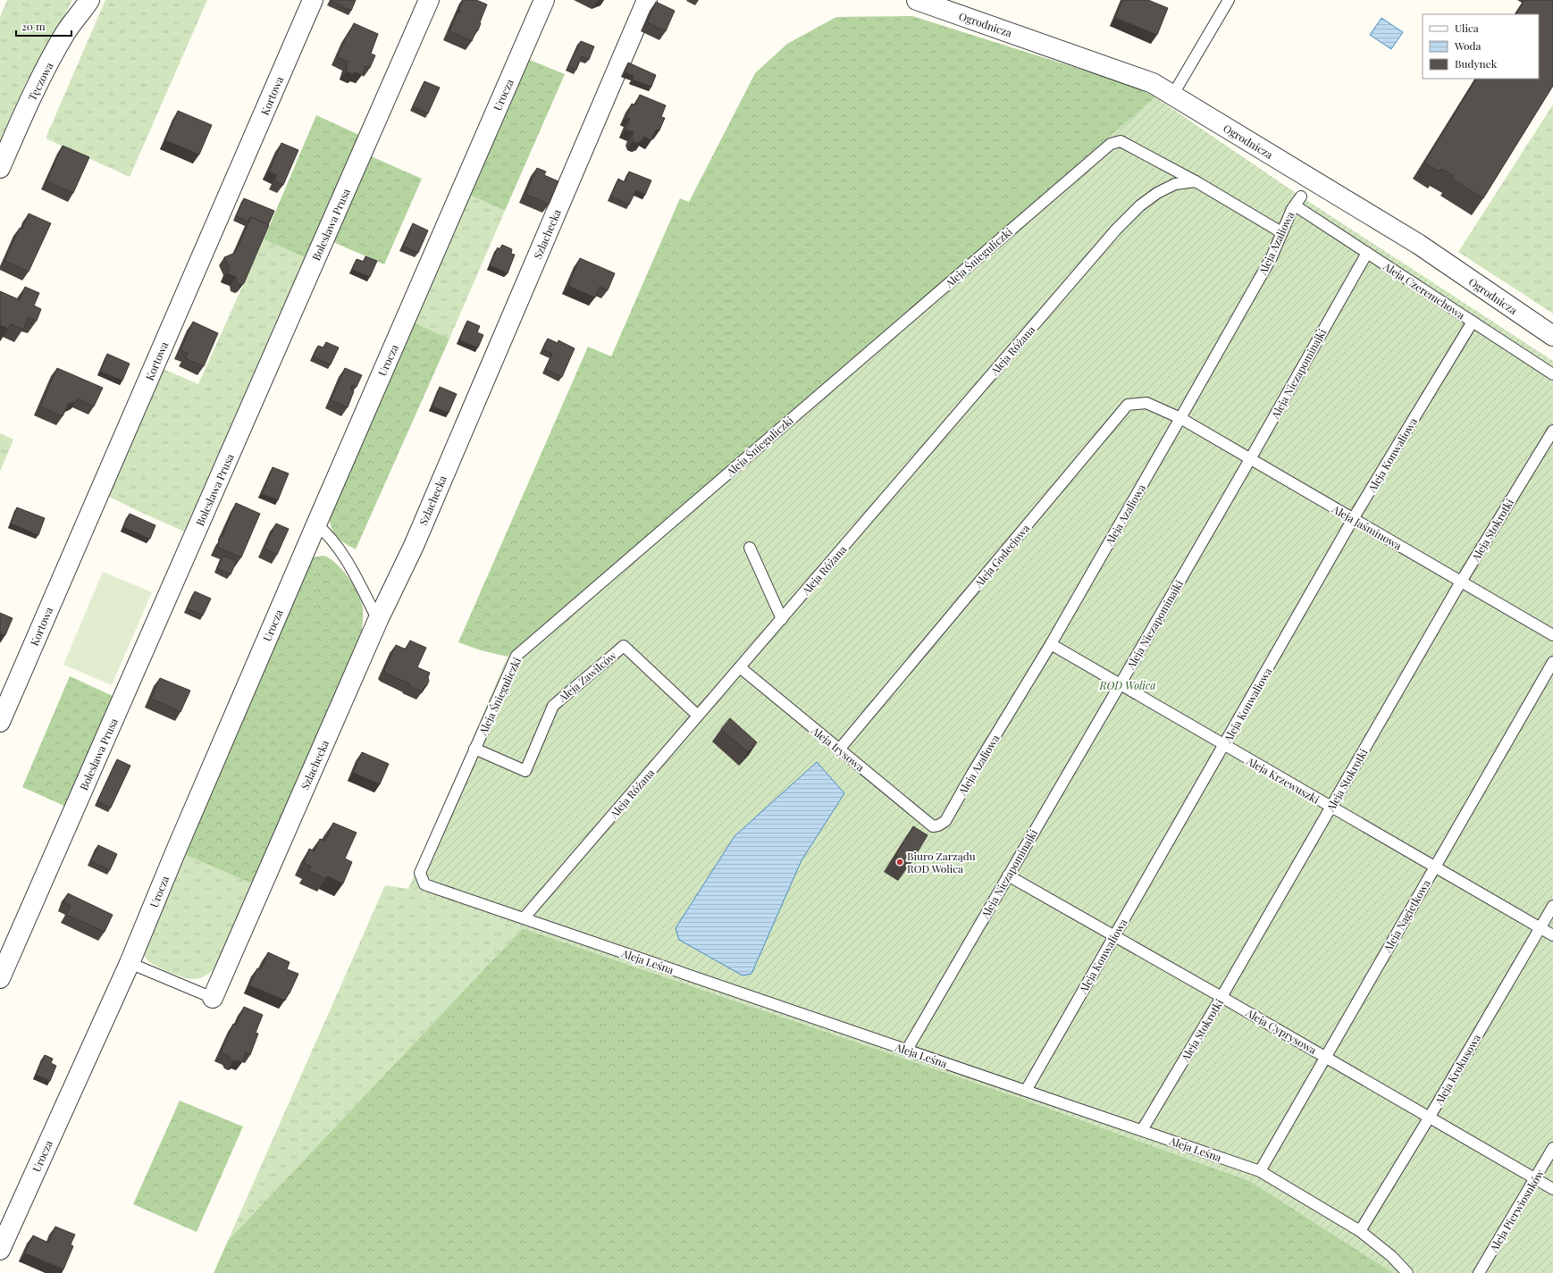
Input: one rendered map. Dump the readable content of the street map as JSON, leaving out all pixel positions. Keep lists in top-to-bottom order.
{
  "streets": {
    "street": [
      "Ogrodnicza",
      "Tęczowa",
      "Urocza",
      "Kortowa",
      "Bolesława Prusa",
      "Szlachecka"
    ],
    "lane": [
      "Aleja Azaliowa",
      "Aleja Śnieguliczki",
      "Aleja Czeremchowa",
      "Aleja Różana",
      "Aleja Niezapominajki",
      "Aleja Konwaliowa",
      "Aleja Jaśminowa",
      "Aleja Stokrotki",
      "Aleja Godecjowa",
      "Aleja Zawilców",
      "Aleja Irysowa",
      "Aleja Krzewuszki",
      "Aleja Nagietkowa",
      "Aleja Leśna",
      "Aleja Cyprysowa",
      "Aleja Krokusowa",
      "Aleja Pierwiosnków"
    ]
  },
  "crossings": [
    ["Aleja Azaliowa", "Aleja Czeremchowa"],
    ["Aleja Azaliowa", "Aleja Jaśminowa"],
    ["Aleja Azaliowa", "Aleja Godecjowa"],
    ["Aleja Azaliowa", "Aleja Irysowa"],
    ["Aleja Azaliowa", "Aleja Krzewuszki"],
    ["Aleja Śnieguliczki", "Aleja Różana"],
    ["Aleja Śnieguliczki", "Aleja Zawilców"],
    ["Aleja Śnieguliczki", "Aleja Leśna"],
    ["Aleja Czeremchowa", "Aleja Niezapominajki"],
    ["Aleja Czeremchowa", "Aleja Konwaliowa"],
    ["Aleja Różana", "Aleja Zawilców"],
    ["Aleja Różana", "Aleja Irysowa"],
    ["Aleja Różana", "Aleja Leśna"],
    ["Aleja Niezapominajki", "Aleja Jaśminowa"],
    ["Aleja Niezapominajki", "Aleja Krzewuszki"],
    ["Aleja Niezapominajki", "Aleja Leśna"],
    ["Aleja Niezapominajki", "Aleja Cyprysowa"],
    ["Aleja Konwaliowa", "Aleja Jaśminowa"],
    ["Aleja Konwaliowa", "Aleja Krzewuszki"],
    ["Aleja Konwaliowa", "Aleja Leśna"],
    ["Aleja Konwaliowa", "Aleja Cyprysowa"],
    ["Aleja Jaśminowa", "Aleja Stokrotki"],
    ["Aleja Jaśminowa", "Aleja Godecjowa"],
    ["Aleja Stokrotki", "Aleja Krzewuszki"],
    ["Aleja Stokrotki", "Aleja Leśna"],
    ["Aleja Stokrotki", "Aleja Cyprysowa"],
    ["Aleja Godecjowa", "Aleja Irysowa"],
    ["Aleja Krzewuszki", "Aleja Nagietkowa"],
    ["Aleja Krzewuszki", "Aleja Krokusowa"],
    ["Aleja Nagietkowa", "Aleja Leśna"],
    ["Aleja Nagietkowa", "Aleja Cyprysowa"],
    ["Aleja Leśna", "Aleja Krokusowa"],
    ["Aleja Cyprysowa", "Aleja Krokusowa"],
    ["Aleja Cyprysowa", "Aleja Pierwiosnków"]
  ],
  "parks": ["ROD Wolica"],
  "places": ["Biuro Zarządu ROD Wolica"],
  "legend": ["Ulica", "Woda", "Budynek"],
  "scale_bar": "20 m"
}
